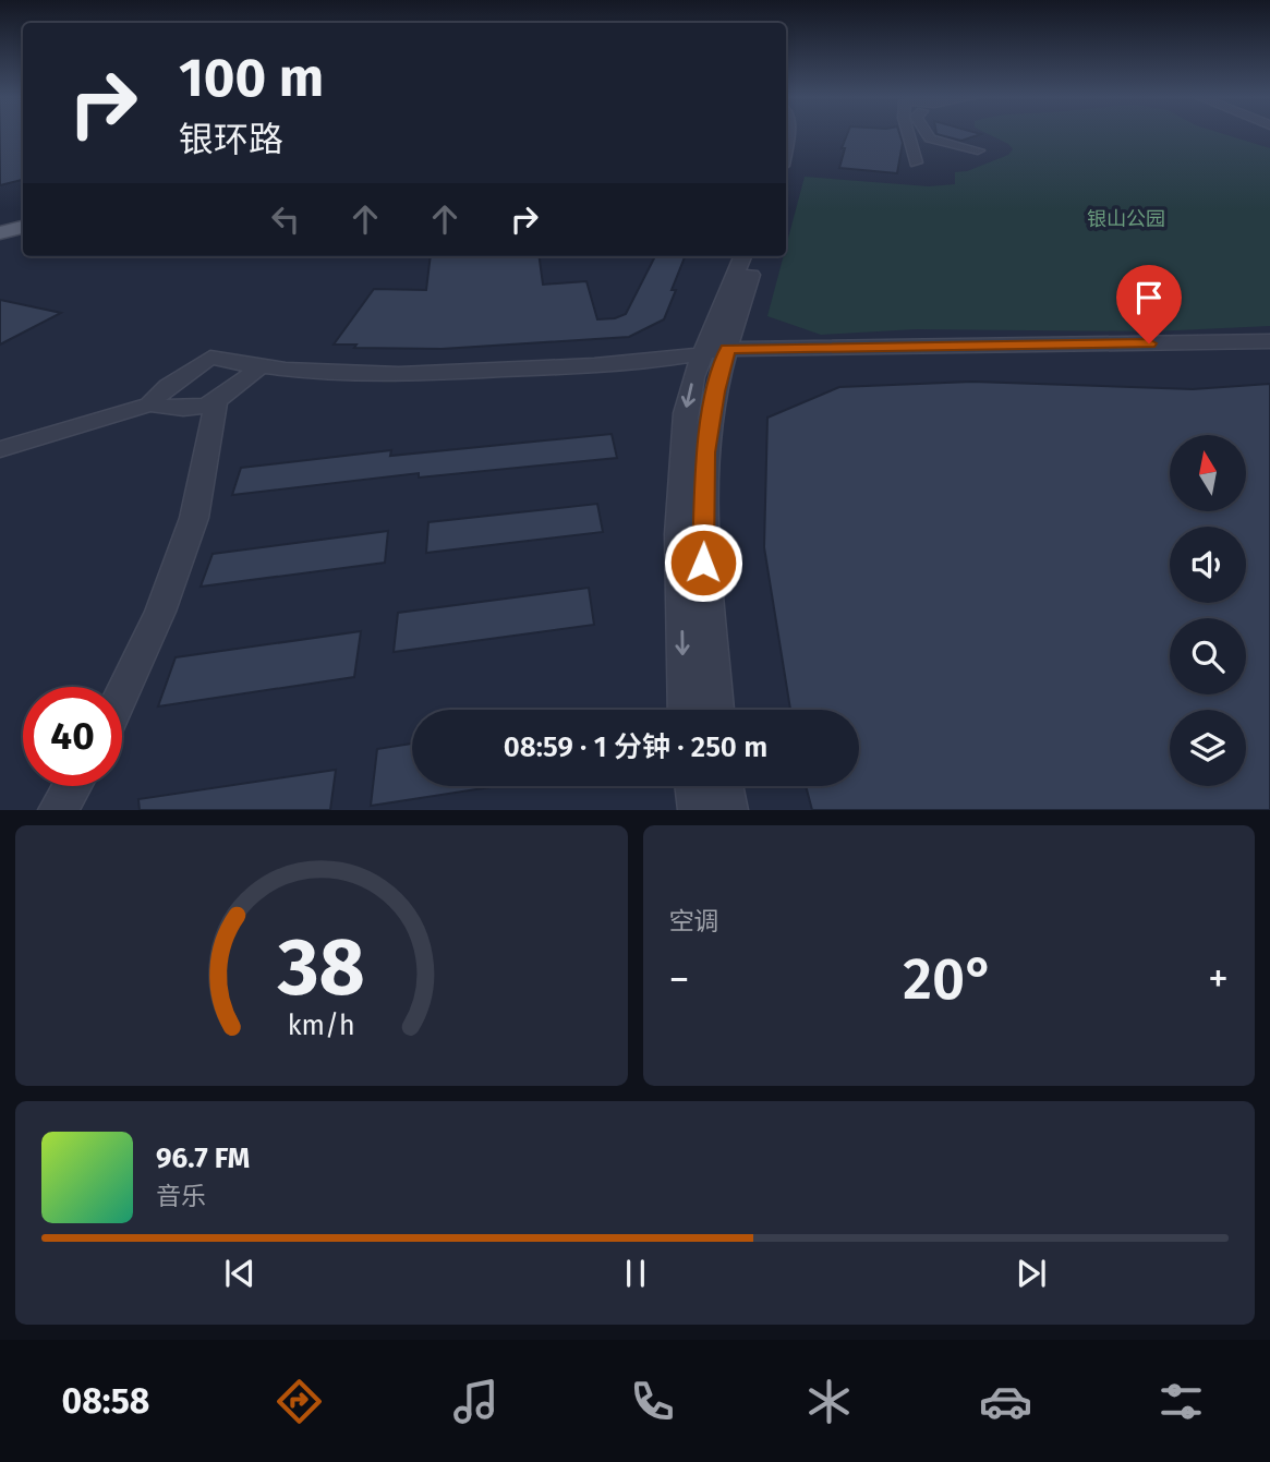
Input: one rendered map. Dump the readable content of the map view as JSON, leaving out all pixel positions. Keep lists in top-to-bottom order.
{
  "parks": ["银山公园"],
  "north": "top",
  "page": {
    "turn": ["100 m", "银环路"],
    "limit": "40",
    "trip": "08:59 · 1 分钟 · 250 m",
    "tile": "空调",
    "heat": ["−", "20°", "+"],
    "song": ["96.7 FM", "音乐"],
    "tabs": "08:58",
    "gauge": ["38", "km/h"]
  }
}
